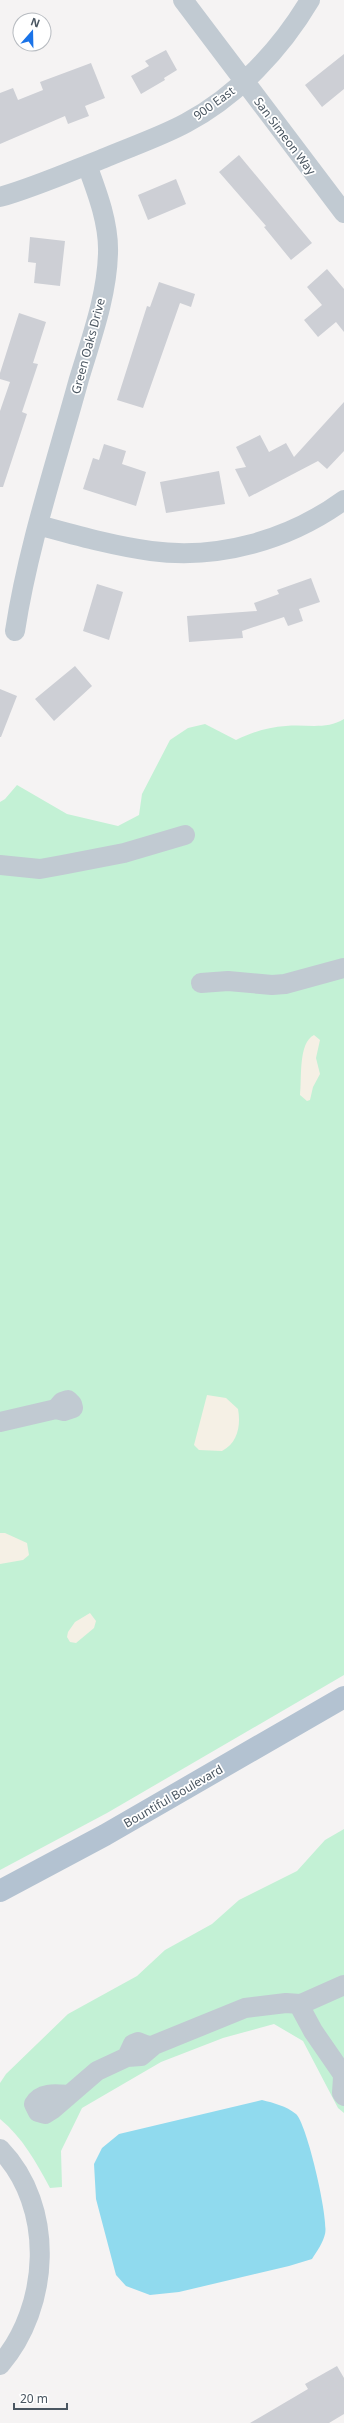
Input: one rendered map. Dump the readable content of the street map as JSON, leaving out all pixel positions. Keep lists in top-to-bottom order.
{
  "streets": {
    "main road": ["Bountiful Boulevard"],
    "street": ["900 East", "San Simeon Way", "Green Oaks Drive"]
  },
  "crossings": [
    ["900 East", "San Simeon Way"],
    ["900 East", "Green Oaks Drive"]
  ],
  "scale_bar": "20 m",
  "north": "top"
}
